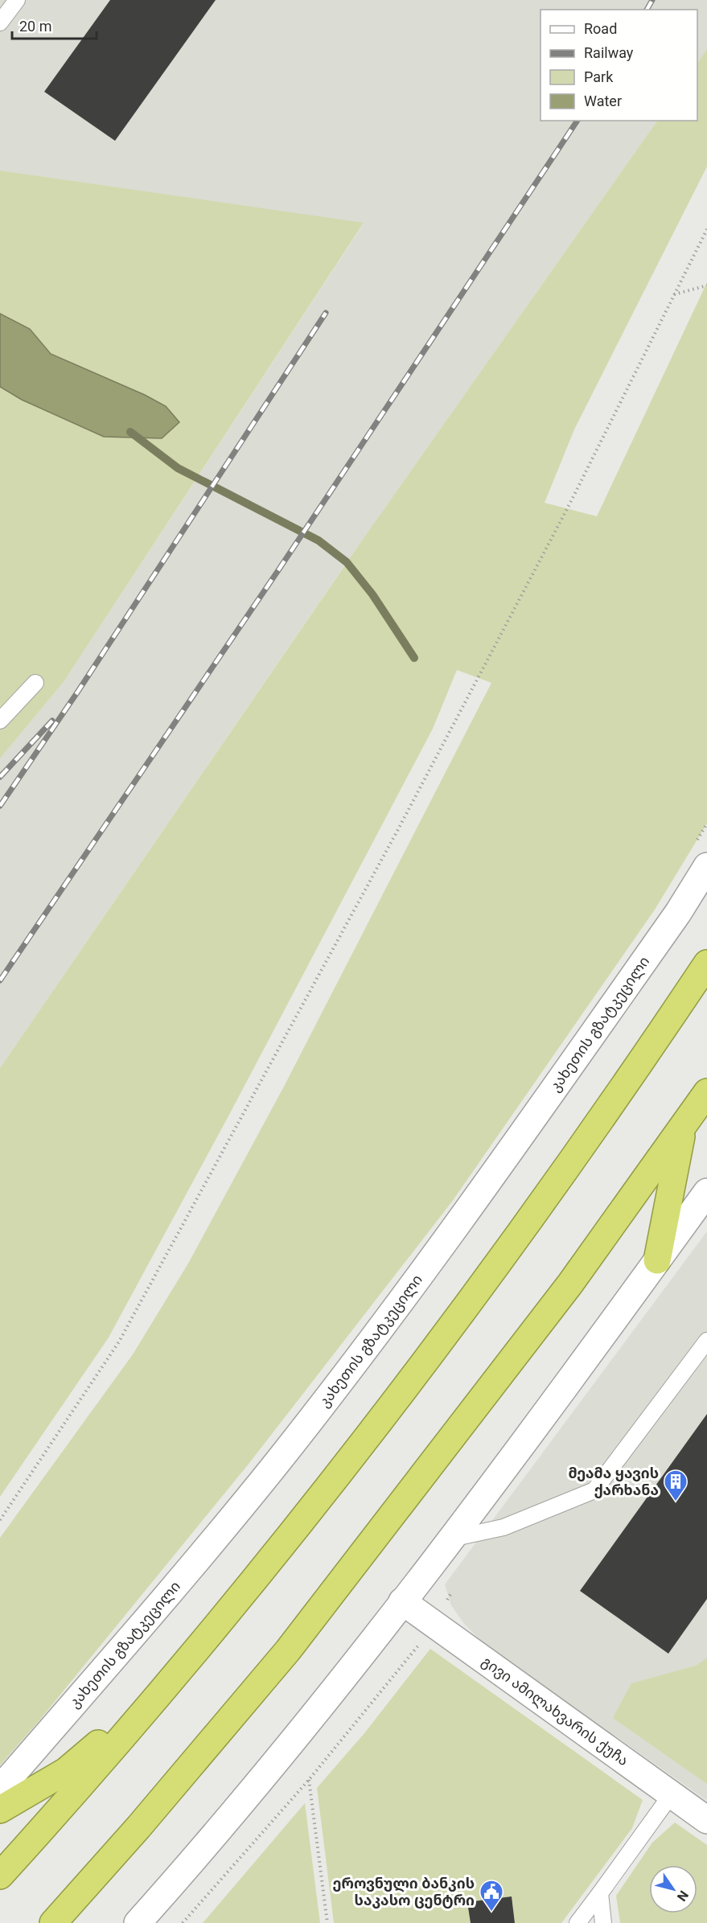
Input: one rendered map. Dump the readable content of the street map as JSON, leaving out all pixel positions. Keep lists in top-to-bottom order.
{
  "streets": {
    "street": ["კახეთის გზატკეცილი", "გივი ამილახვარის ქუჩა"]
  },
  "places": {
    "building": ["მეამა ყავის ქარხანა"],
    "public building": ["ეროვნული ბანკის საკასო ცენტრი"]
  },
  "legend": [
    "Road",
    "Railway",
    "Park",
    "Water"
  ],
  "scale_bar": "20 m",
  "north": "bottom right"
}
